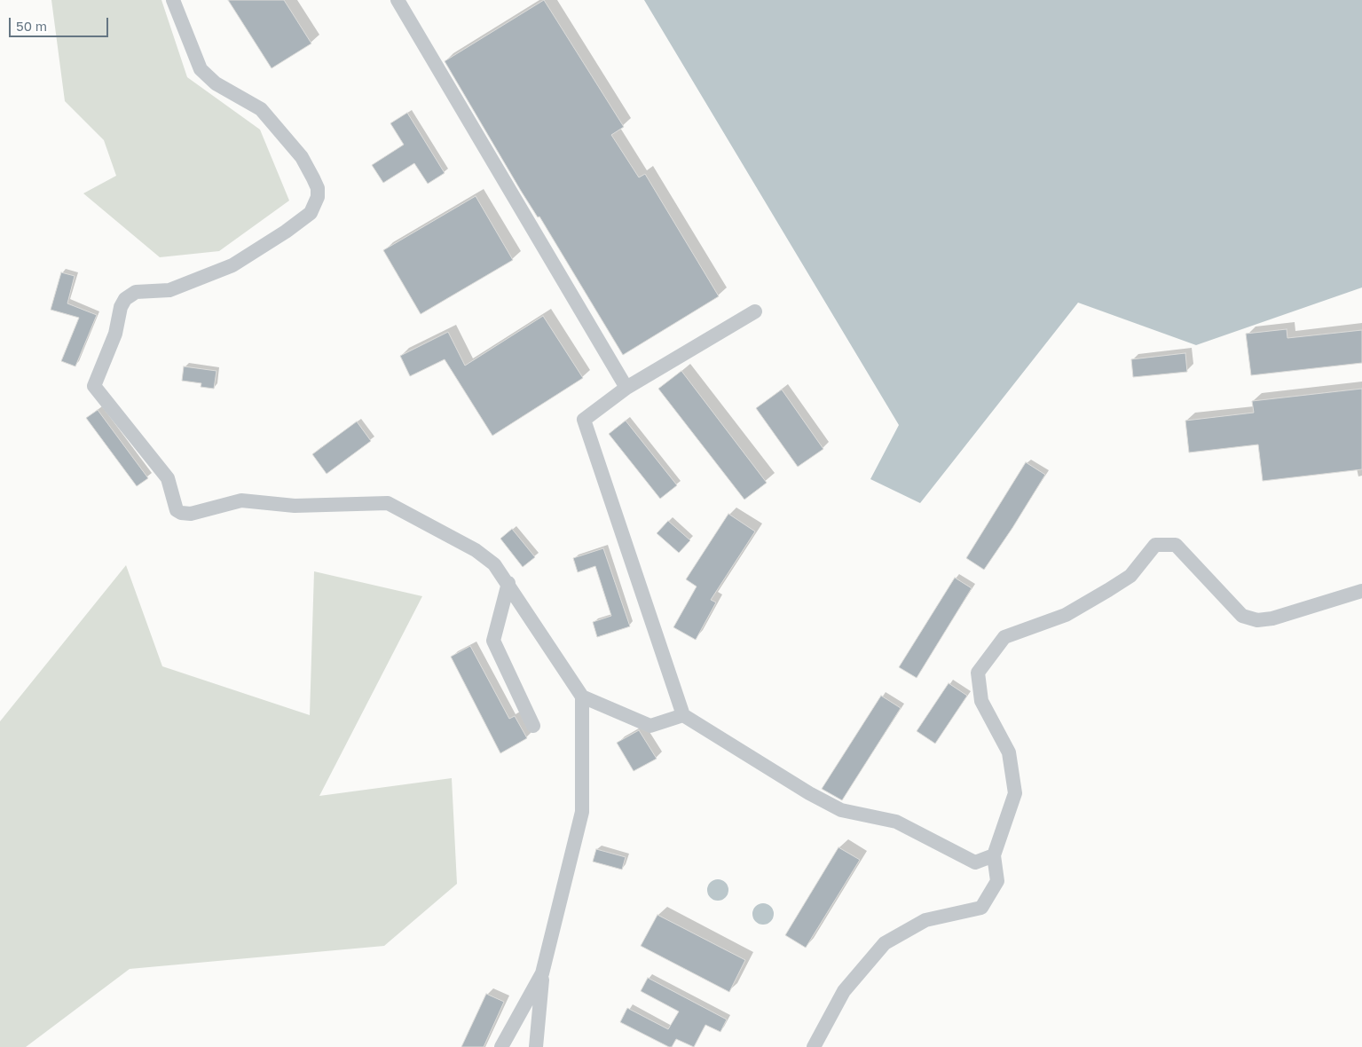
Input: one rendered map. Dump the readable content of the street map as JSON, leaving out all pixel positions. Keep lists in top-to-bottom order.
{
  "scale_bar": "50 m"
}
